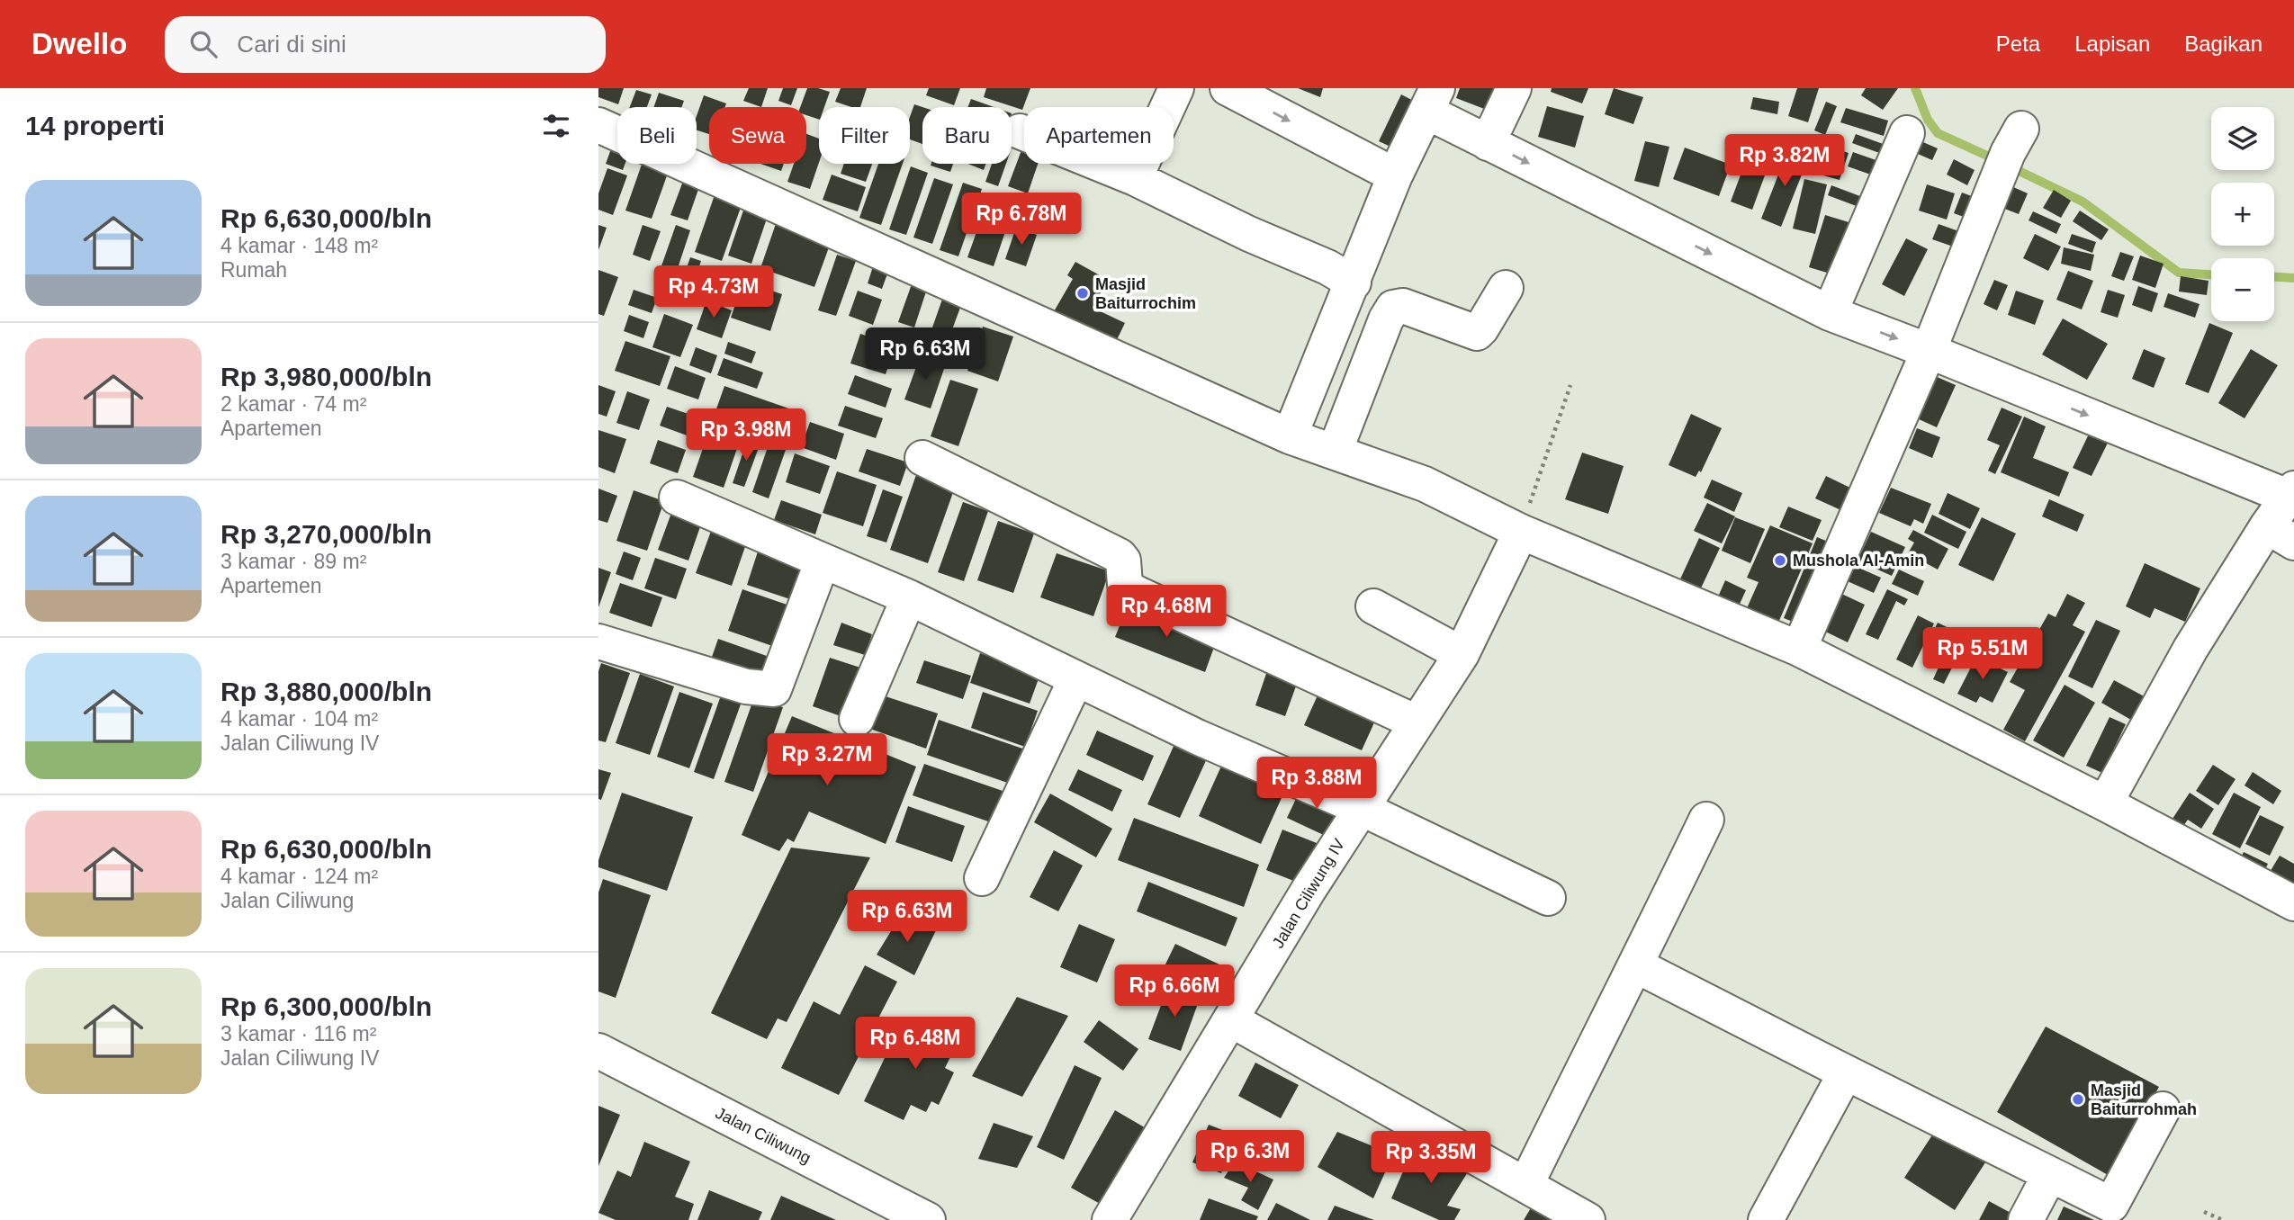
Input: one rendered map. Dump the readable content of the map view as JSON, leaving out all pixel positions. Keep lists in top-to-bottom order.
{
  "streets": {
    "street": ["Jalan Ciliwung IV", "Jalan Ciliwung"]
  },
  "places": ["Masjid Baiturrochim", "Mushola Al-Amin", "Masjid Baiturrohmah"],
  "page": {
    "header": "Dwello",
    "search": "Cari di sini",
    "nav": ["Peta", "Lapisan", "Bagikan"],
    "heading": "14 properti",
    "map_buttons": ["+", "−"],
    "chip": [
      "Beli",
      "Sewa",
      "Filter",
      "Baru",
      "Apartemen"
    ],
    "price": [
      "Rp 3.82M",
      "Rp 6.78M",
      "Rp 4.73M",
      "Rp 6.63M",
      "Rp 3.98M",
      "Rp 4.68M",
      "Rp 5.51M",
      "Rp 3.27M",
      "Rp 3.88M",
      "Rp 6.63M",
      "Rp 6.66M",
      "Rp 6.48M",
      "Rp 6.3M",
      "Rp 3.35M"
    ],
    "list": [
      {
        "name": "Rp 6,630,000/bln",
        "note": "4 kamar · 148 m² · Rumah"
      },
      {
        "name": "Rp 3,980,000/bln",
        "note": "2 kamar · 74 m² · Apartemen"
      },
      {
        "name": "Rp 3,270,000/bln",
        "note": "3 kamar · 89 m² · Apartemen"
      },
      {
        "name": "Rp 3,880,000/bln",
        "note": "4 kamar · 104 m² · Jalan Ciliwung IV"
      },
      {
        "name": "Rp 6,630,000/bln",
        "note": "4 kamar · 124 m² · Jalan Ciliwung"
      },
      {
        "name": "Rp 6,300,000/bln",
        "note": "3 kamar · 116 m² · Jalan Ciliwung IV"
      }
    ]
  }
}
